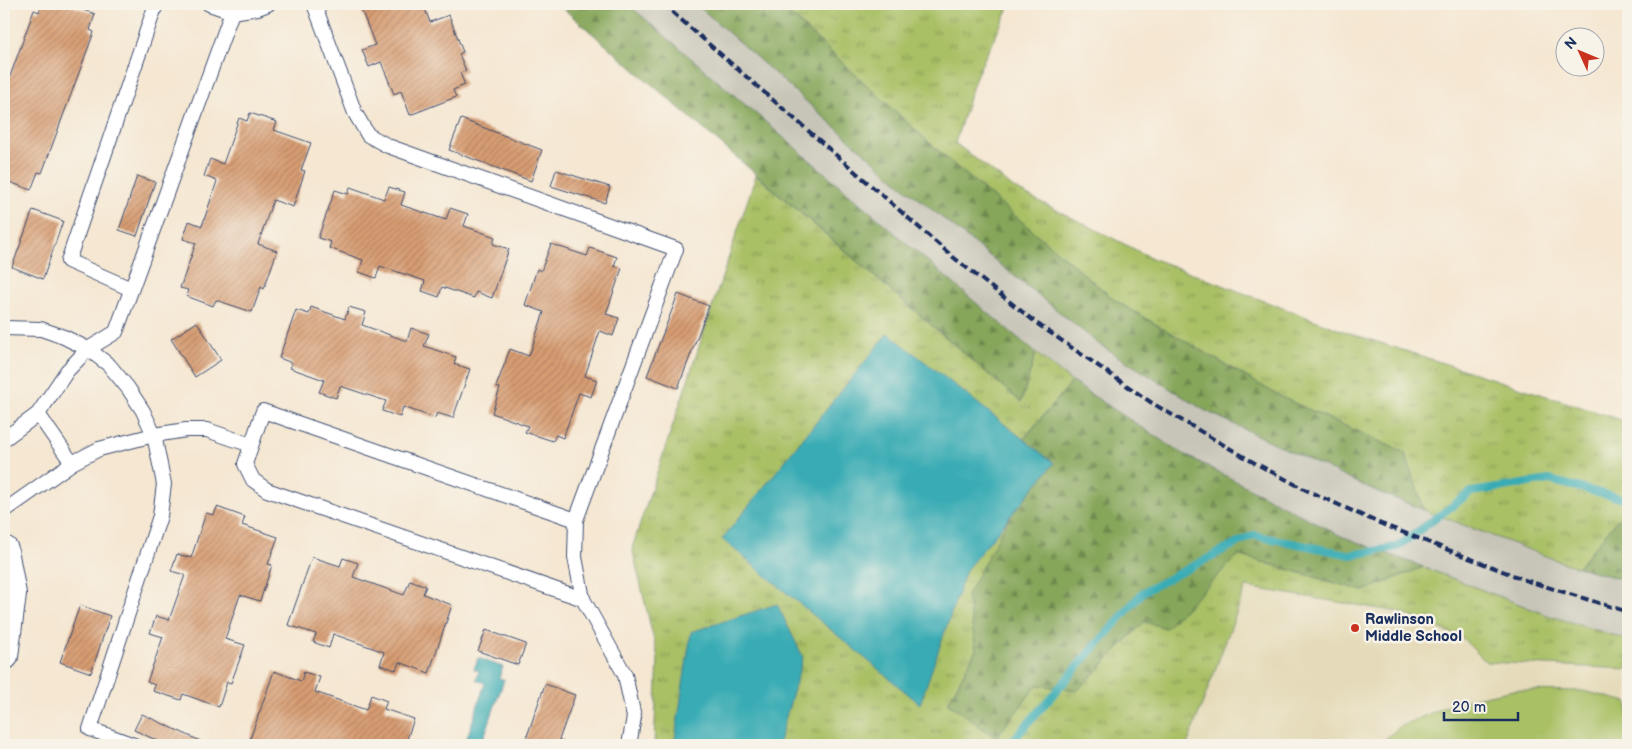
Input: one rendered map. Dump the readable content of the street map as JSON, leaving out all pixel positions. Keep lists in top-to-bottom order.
{
  "places": ["Rawlinson Middle School"],
  "scale_bar": "20 m",
  "north": "top left"
}
